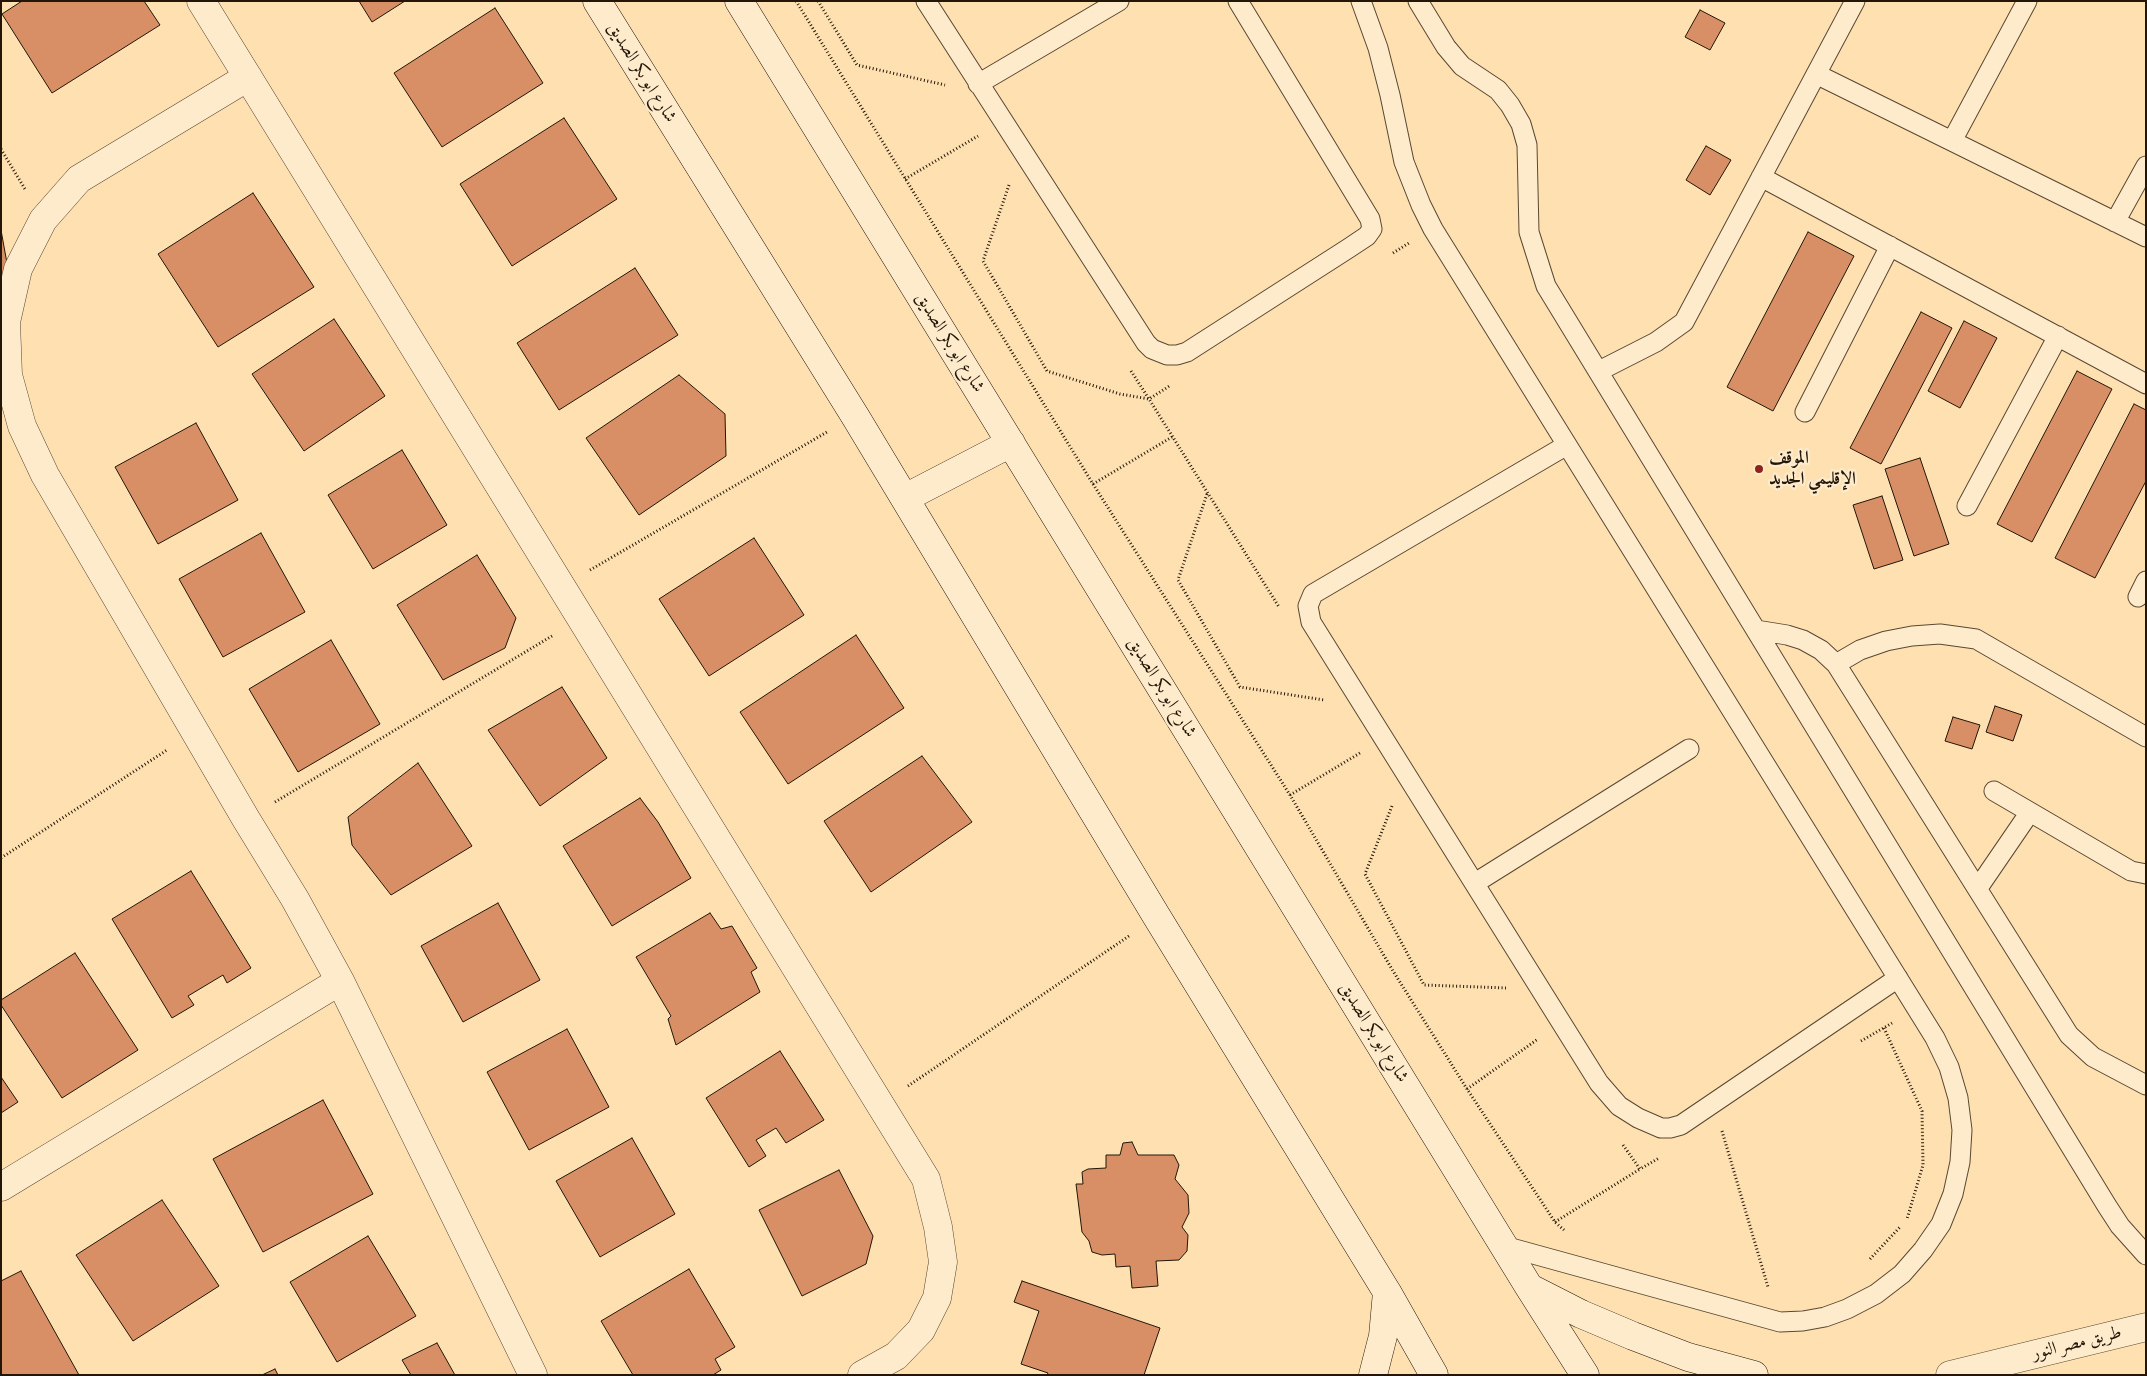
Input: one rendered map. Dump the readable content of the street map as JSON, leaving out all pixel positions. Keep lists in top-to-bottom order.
{
  "streets": {
    "street": ["شارع ابو بكر الصديق", "طريق مصر النور"]
  },
  "places": ["الموقف الإقليمي الجديد"]
}
